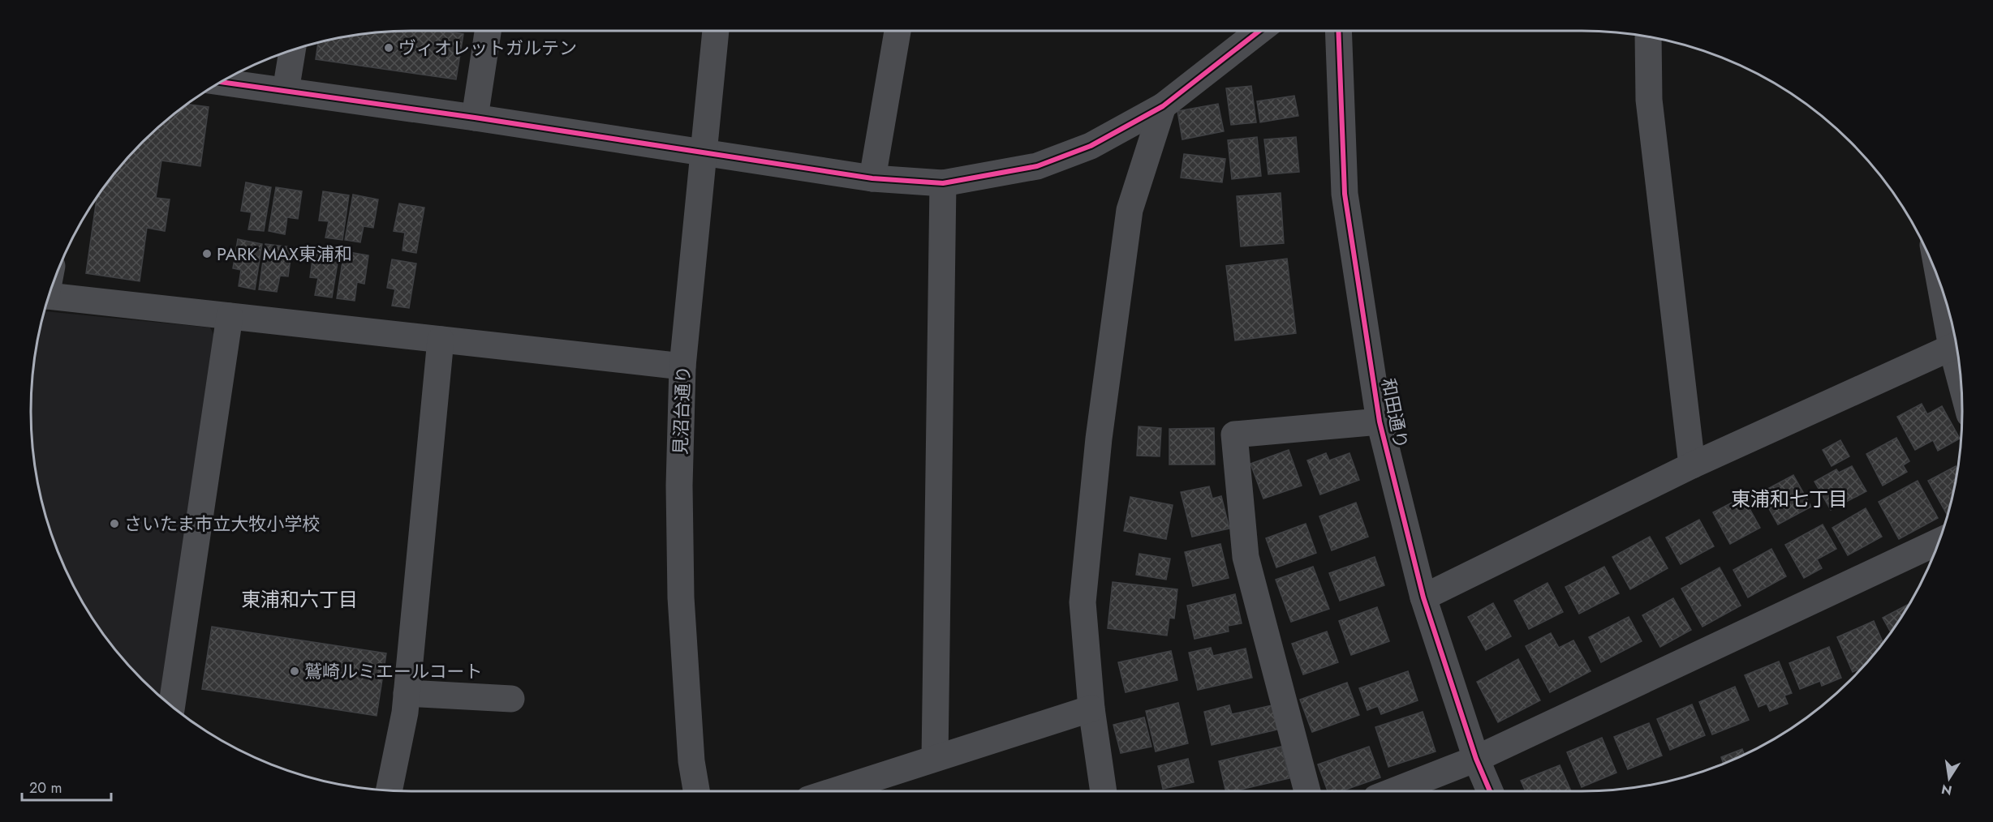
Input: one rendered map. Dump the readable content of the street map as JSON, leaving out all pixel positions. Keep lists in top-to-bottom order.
{
  "streets": {
    "street": ["見沼台通り", "和田通り"]
  },
  "districts": ["東浦和七丁目", "東浦和六丁目"],
  "places": [
    "ヴィオレットガルテン",
    "PARK MAX東浦和",
    "さいたま市立大牧小学校",
    "鷲崎ルミエールコート"
  ],
  "scale_bar": "20 m",
  "north": "bottom"
}
